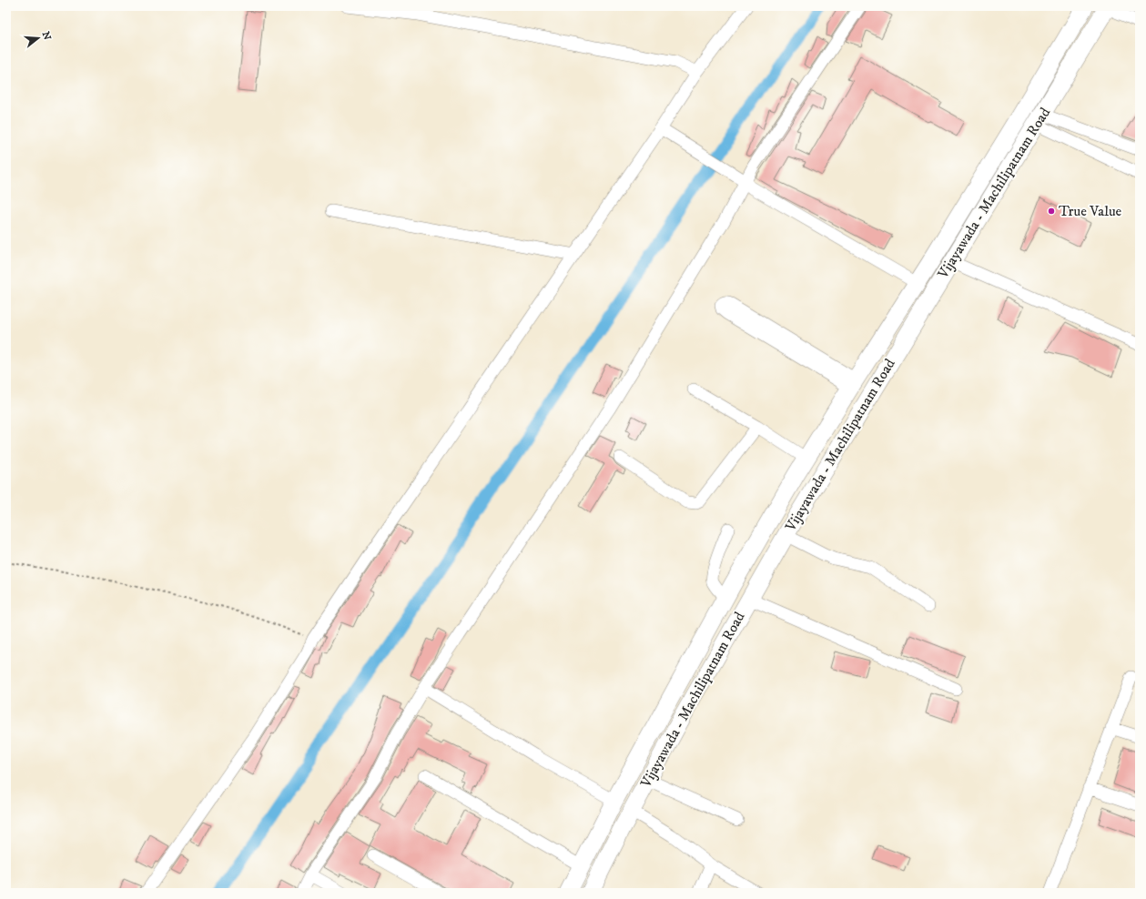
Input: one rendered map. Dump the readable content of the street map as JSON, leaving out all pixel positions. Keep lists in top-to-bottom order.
{
  "streets": {
    "highway": ["Vijayawada - Machilipatnam Road"]
  },
  "places": ["True Value"],
  "north": "right"
}
